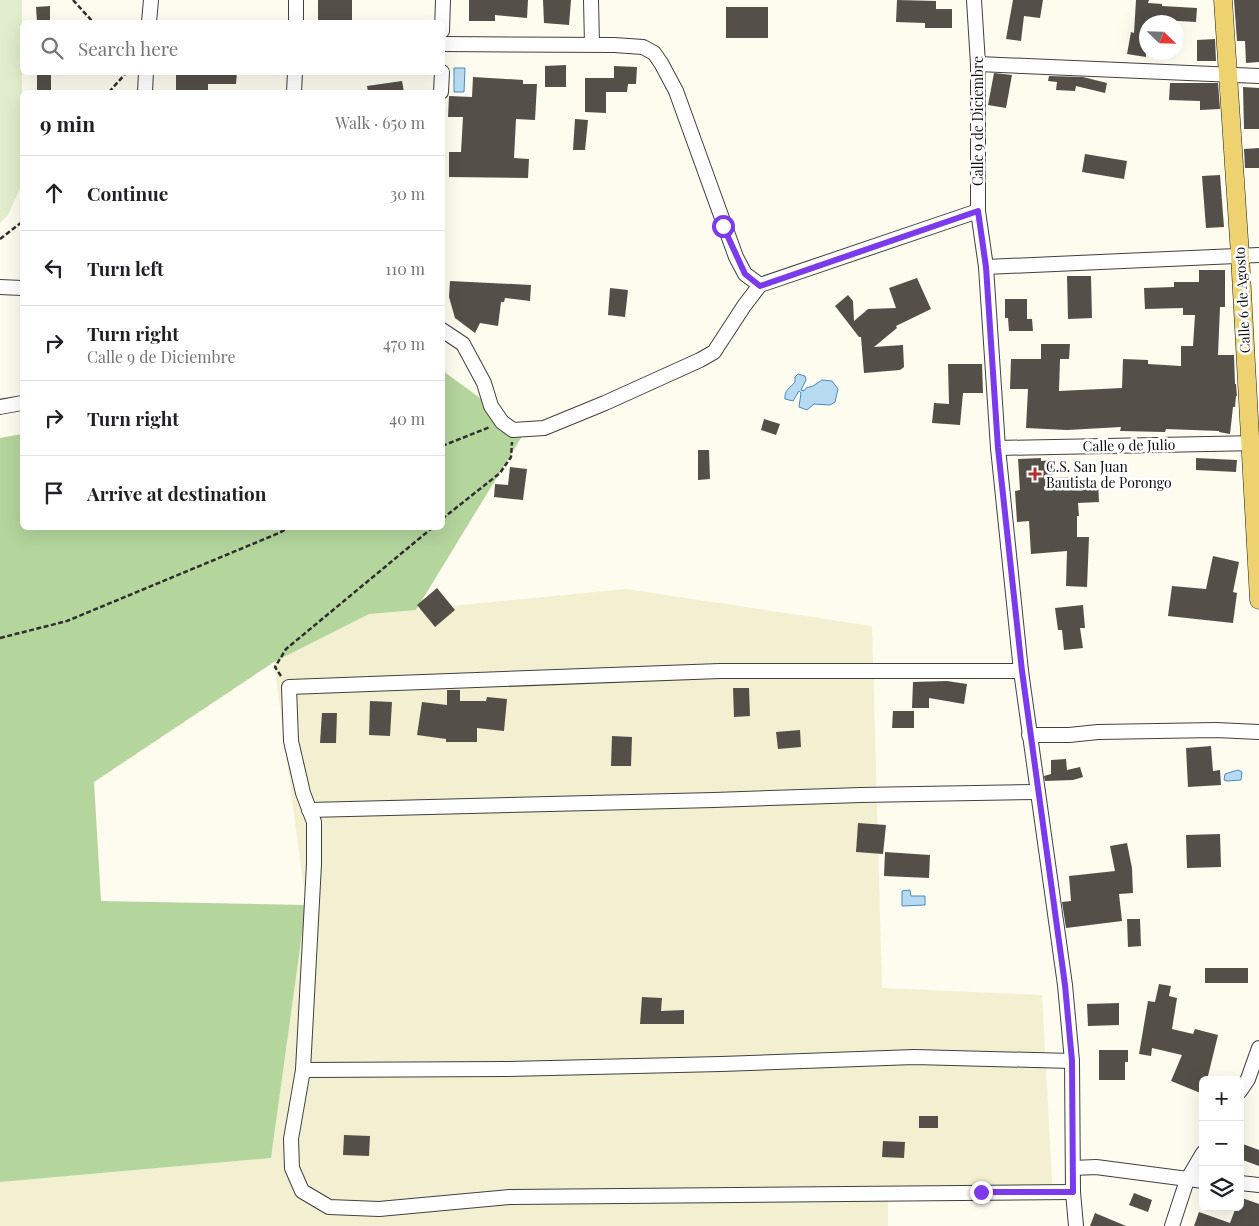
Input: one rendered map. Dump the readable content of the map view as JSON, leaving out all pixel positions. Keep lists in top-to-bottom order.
{
  "streets": {
    "main road": ["Calle 6 de Agosto"],
    "street": ["Calle 9 de Diciembre", "Calle 9 de Julio"]
  },
  "crossings": [
    ["Calle 9 de Diciembre", "Calle 9 de Julio"],
    ["Calle 6 de Agosto", "Calle 9 de Julio"]
  ],
  "places": {
    "health": ["C.S. San Juan Bautista de Porongo"]
  },
  "north": "bottom right",
  "page": {
    "search": "Search here",
    "heading": ["9 min", "Walk · 650 m"],
    "list": [
      ["Continue", "30 m"],
      ["Turn left", "110 m"],
      ["Turn right", "Calle 9 de Diciembre", "470 m"],
      ["Turn right", "40 m"],
      "Arrive at destination"
    ],
    "map_buttons": ["+", "−"]
  }
}
